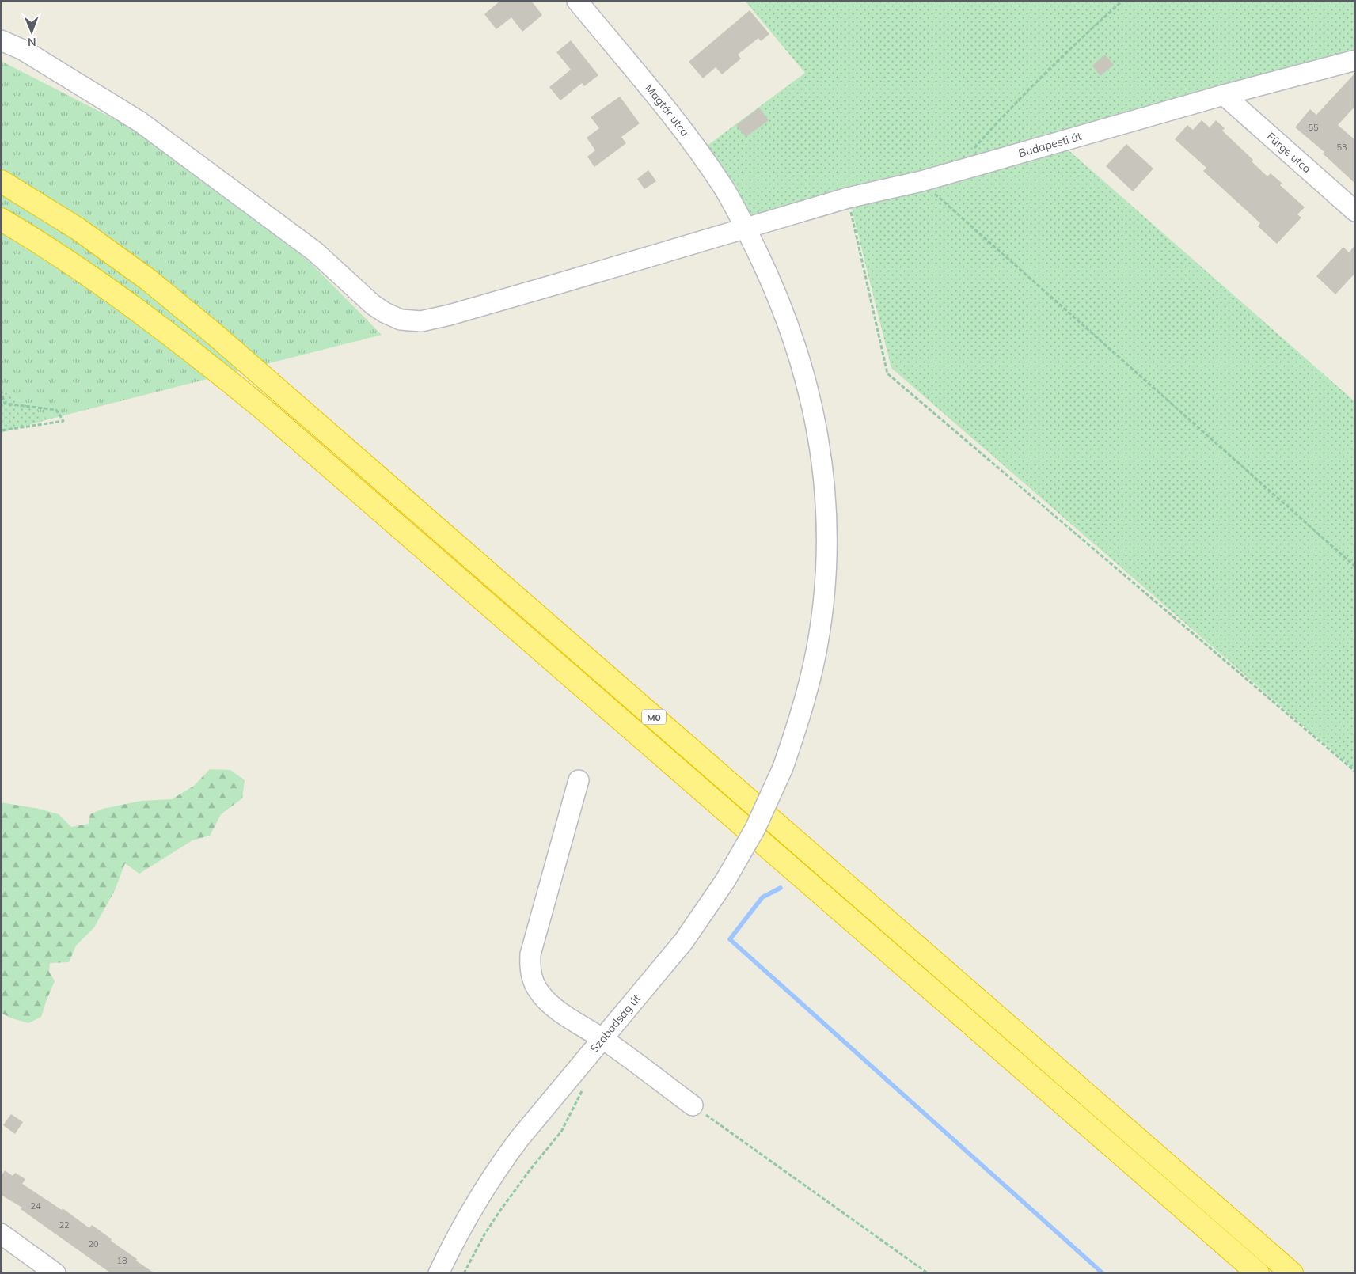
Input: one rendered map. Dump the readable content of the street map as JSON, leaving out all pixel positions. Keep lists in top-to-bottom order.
{
  "streets": {
    "highway": ["M0"],
    "street": [
      "Magtár utca",
      "Budapesti út",
      "Fürge utca",
      "Szabadság út"
    ]
  },
  "crossings": [
    ["Magtár utca", "Budapesti út"],
    ["Magtár utca", "Szabadság út"],
    ["Budapesti út", "Fürge utca"]
  ],
  "house_numbers": [
    "55",
    "53",
    "24",
    "22",
    "20",
    "18"
  ],
  "north": "bottom"
}
